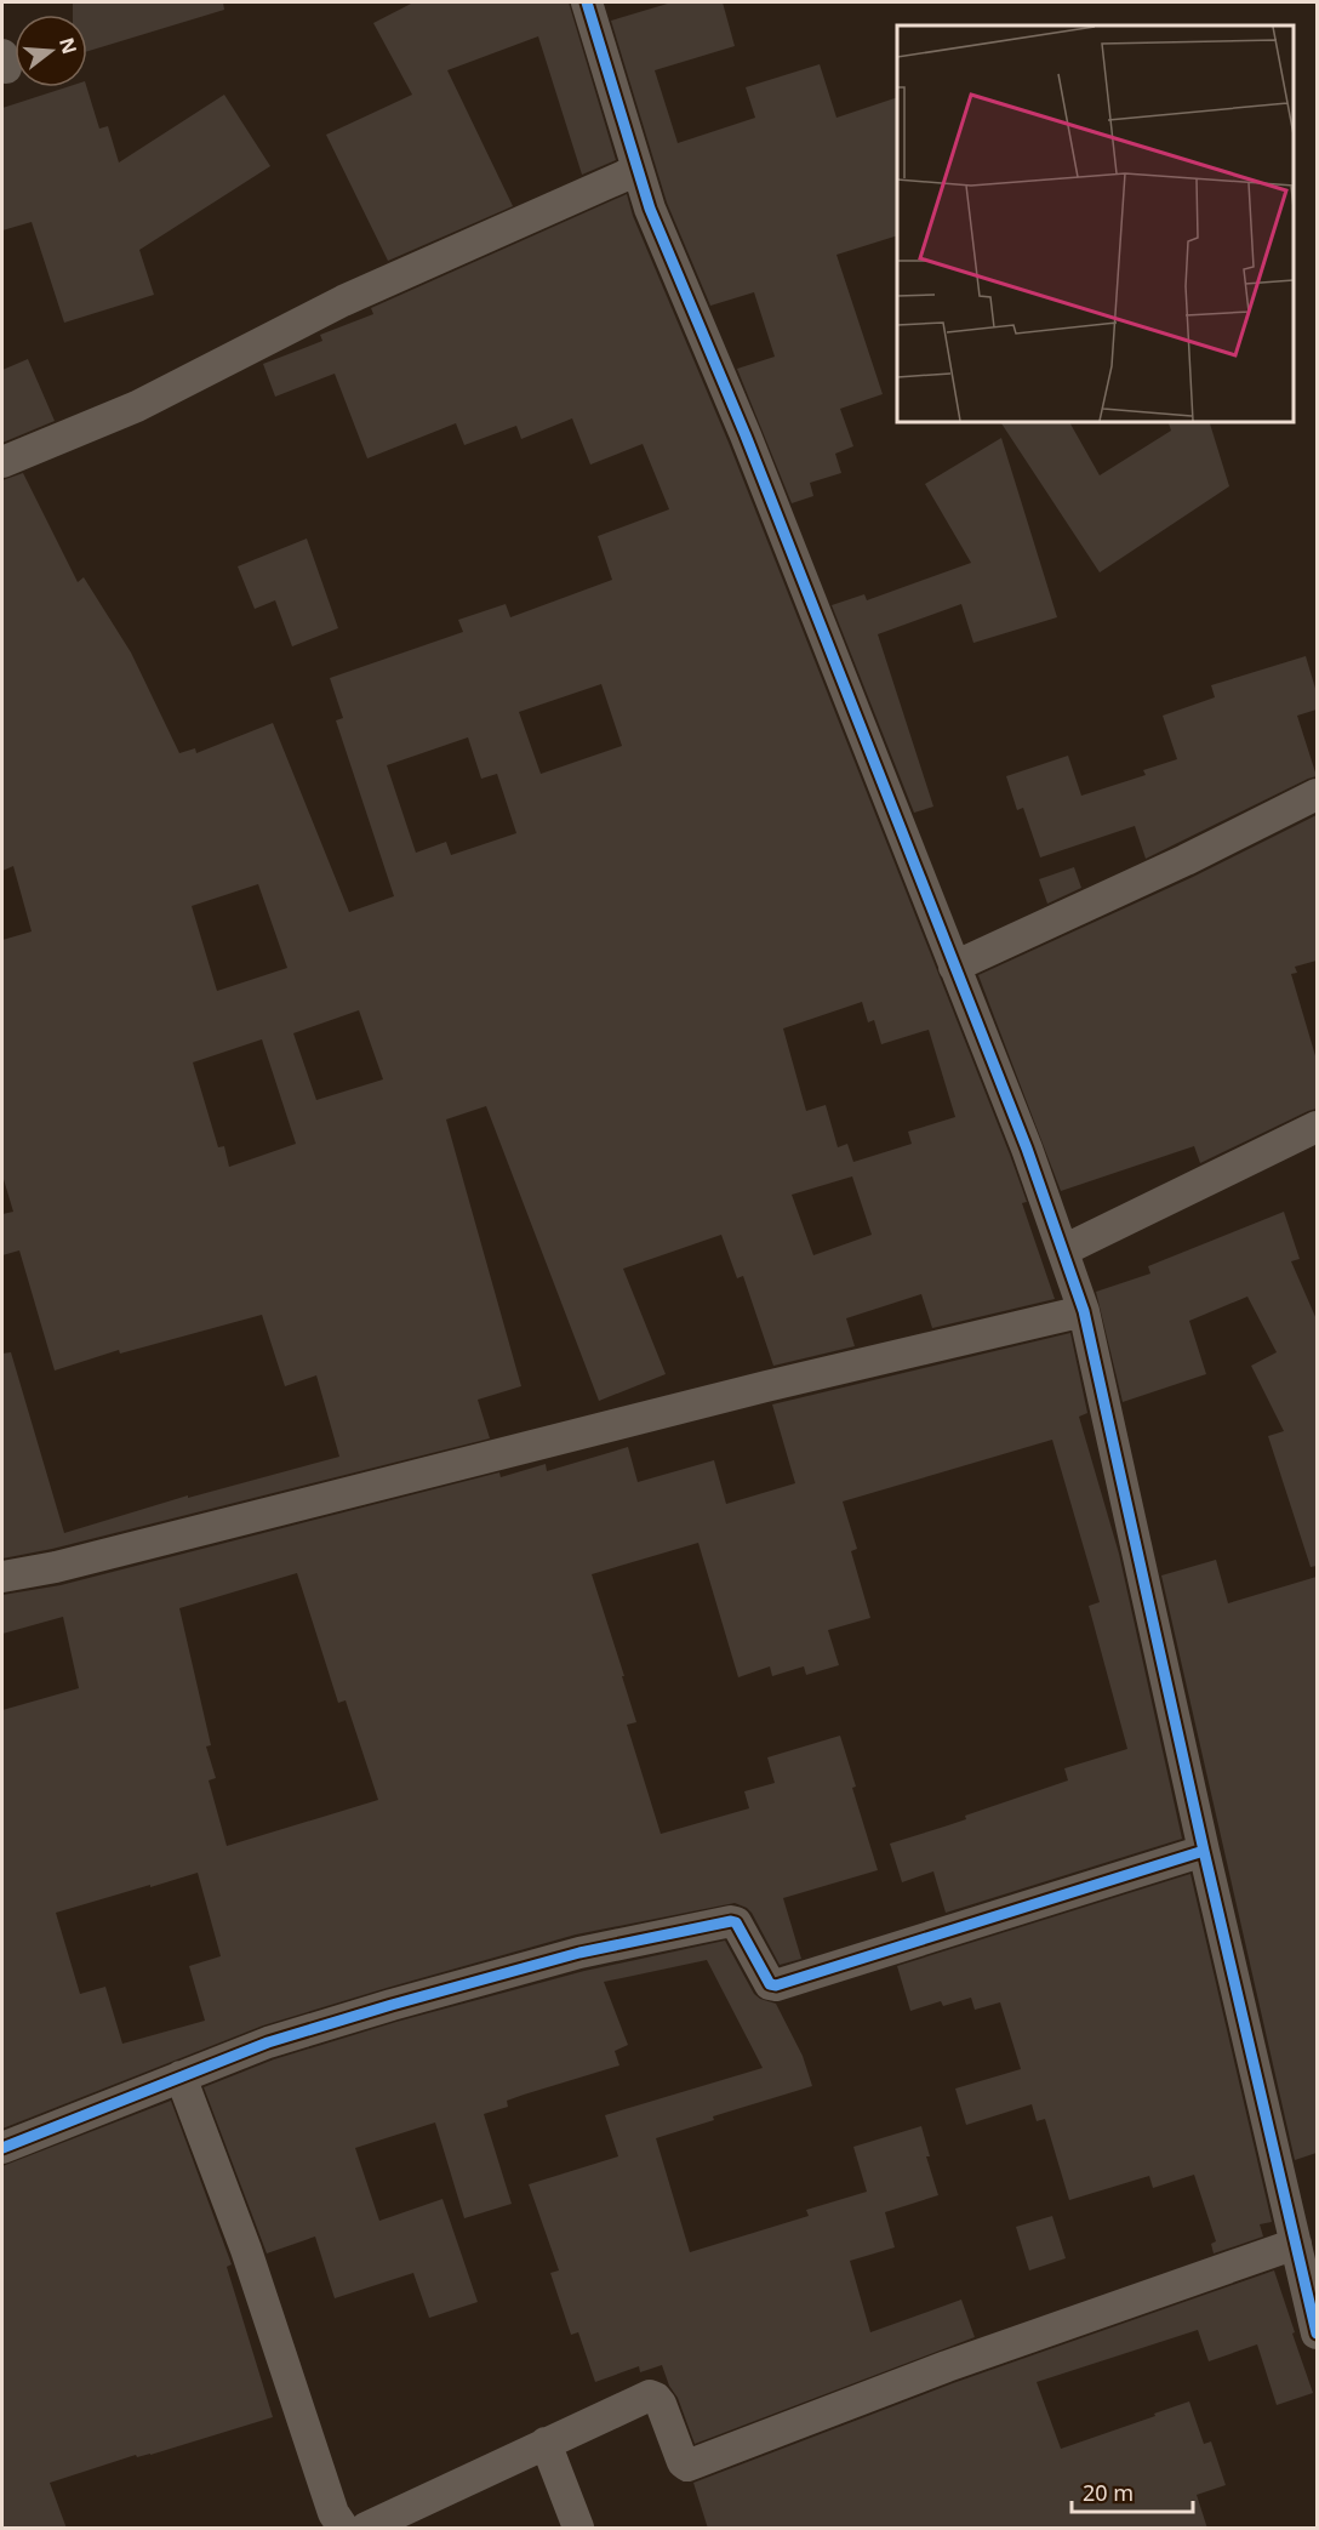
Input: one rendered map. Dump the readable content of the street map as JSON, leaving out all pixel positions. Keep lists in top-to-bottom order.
{
  "scale_bar": "20 m",
  "north": "right"
}
